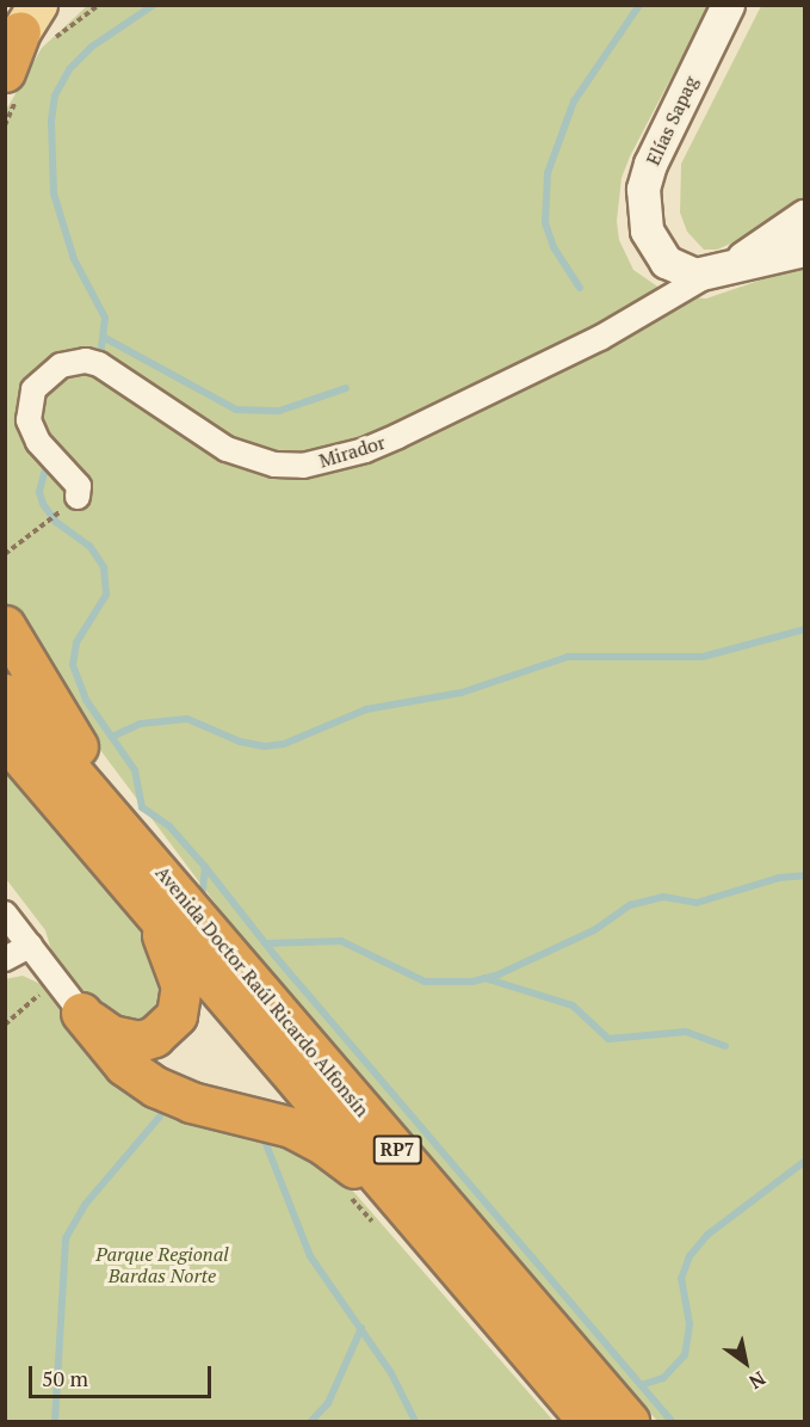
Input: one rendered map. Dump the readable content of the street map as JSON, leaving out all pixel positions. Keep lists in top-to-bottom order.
{
  "streets": {
    "highway": ["Avenida Doctor Raúl Ricardo Alfonsín", "RP7"],
    "main road": ["Elías Sapag"],
    "street": ["Mirador"]
  },
  "crossings": [
    ["Elías Sapag", "Mirador"]
  ],
  "parks": ["Parque Regional Bardas Norte"],
  "scale_bar": "50 m",
  "north": "bottom right"
}
